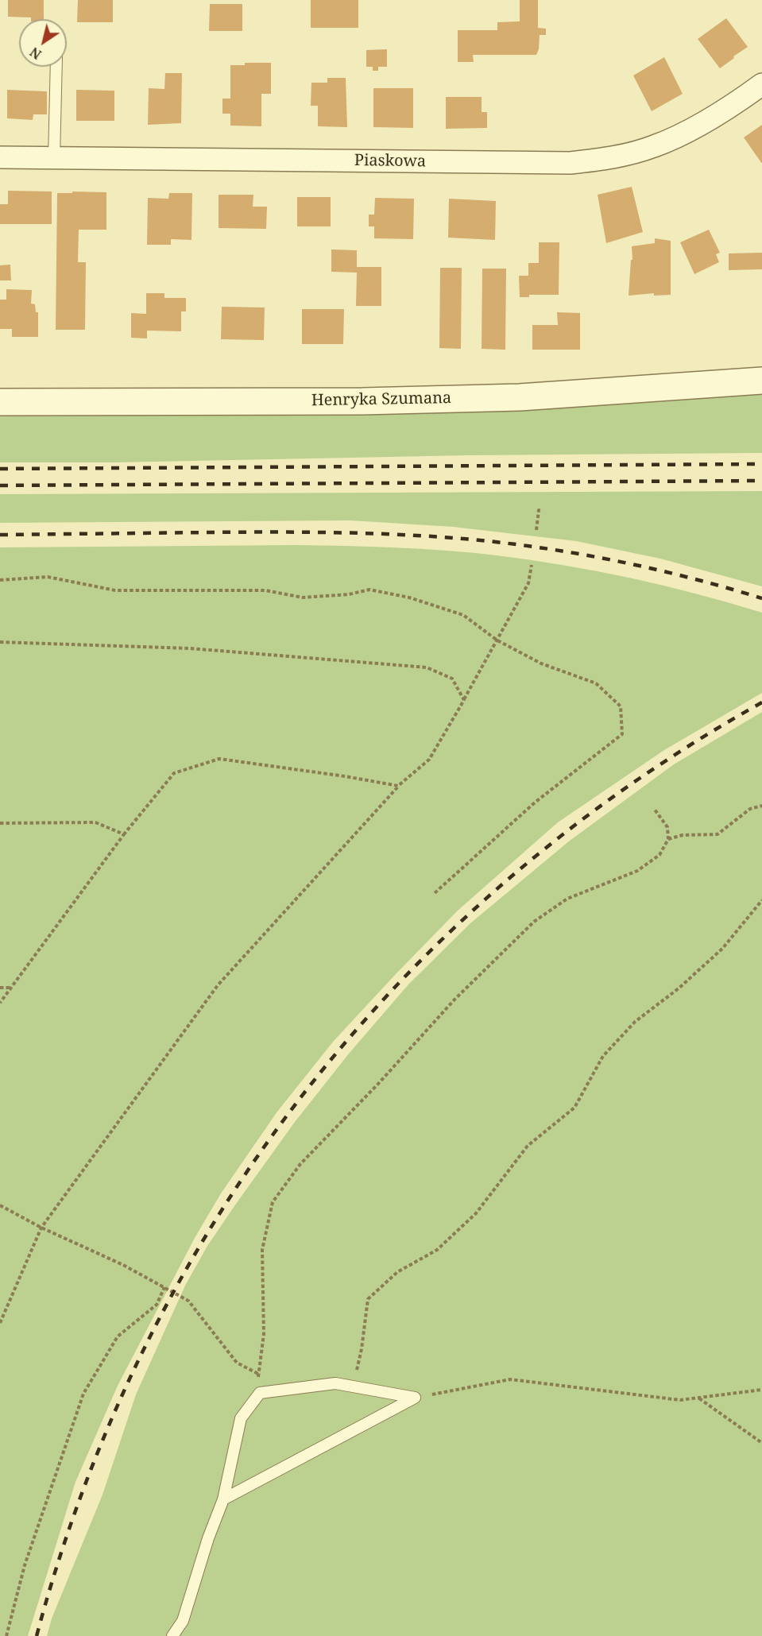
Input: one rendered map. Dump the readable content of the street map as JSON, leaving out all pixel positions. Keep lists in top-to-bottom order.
{
  "streets": {
    "street": ["Piaskowa", "Henryka Szumana"]
  },
  "north": "bottom left"
}
